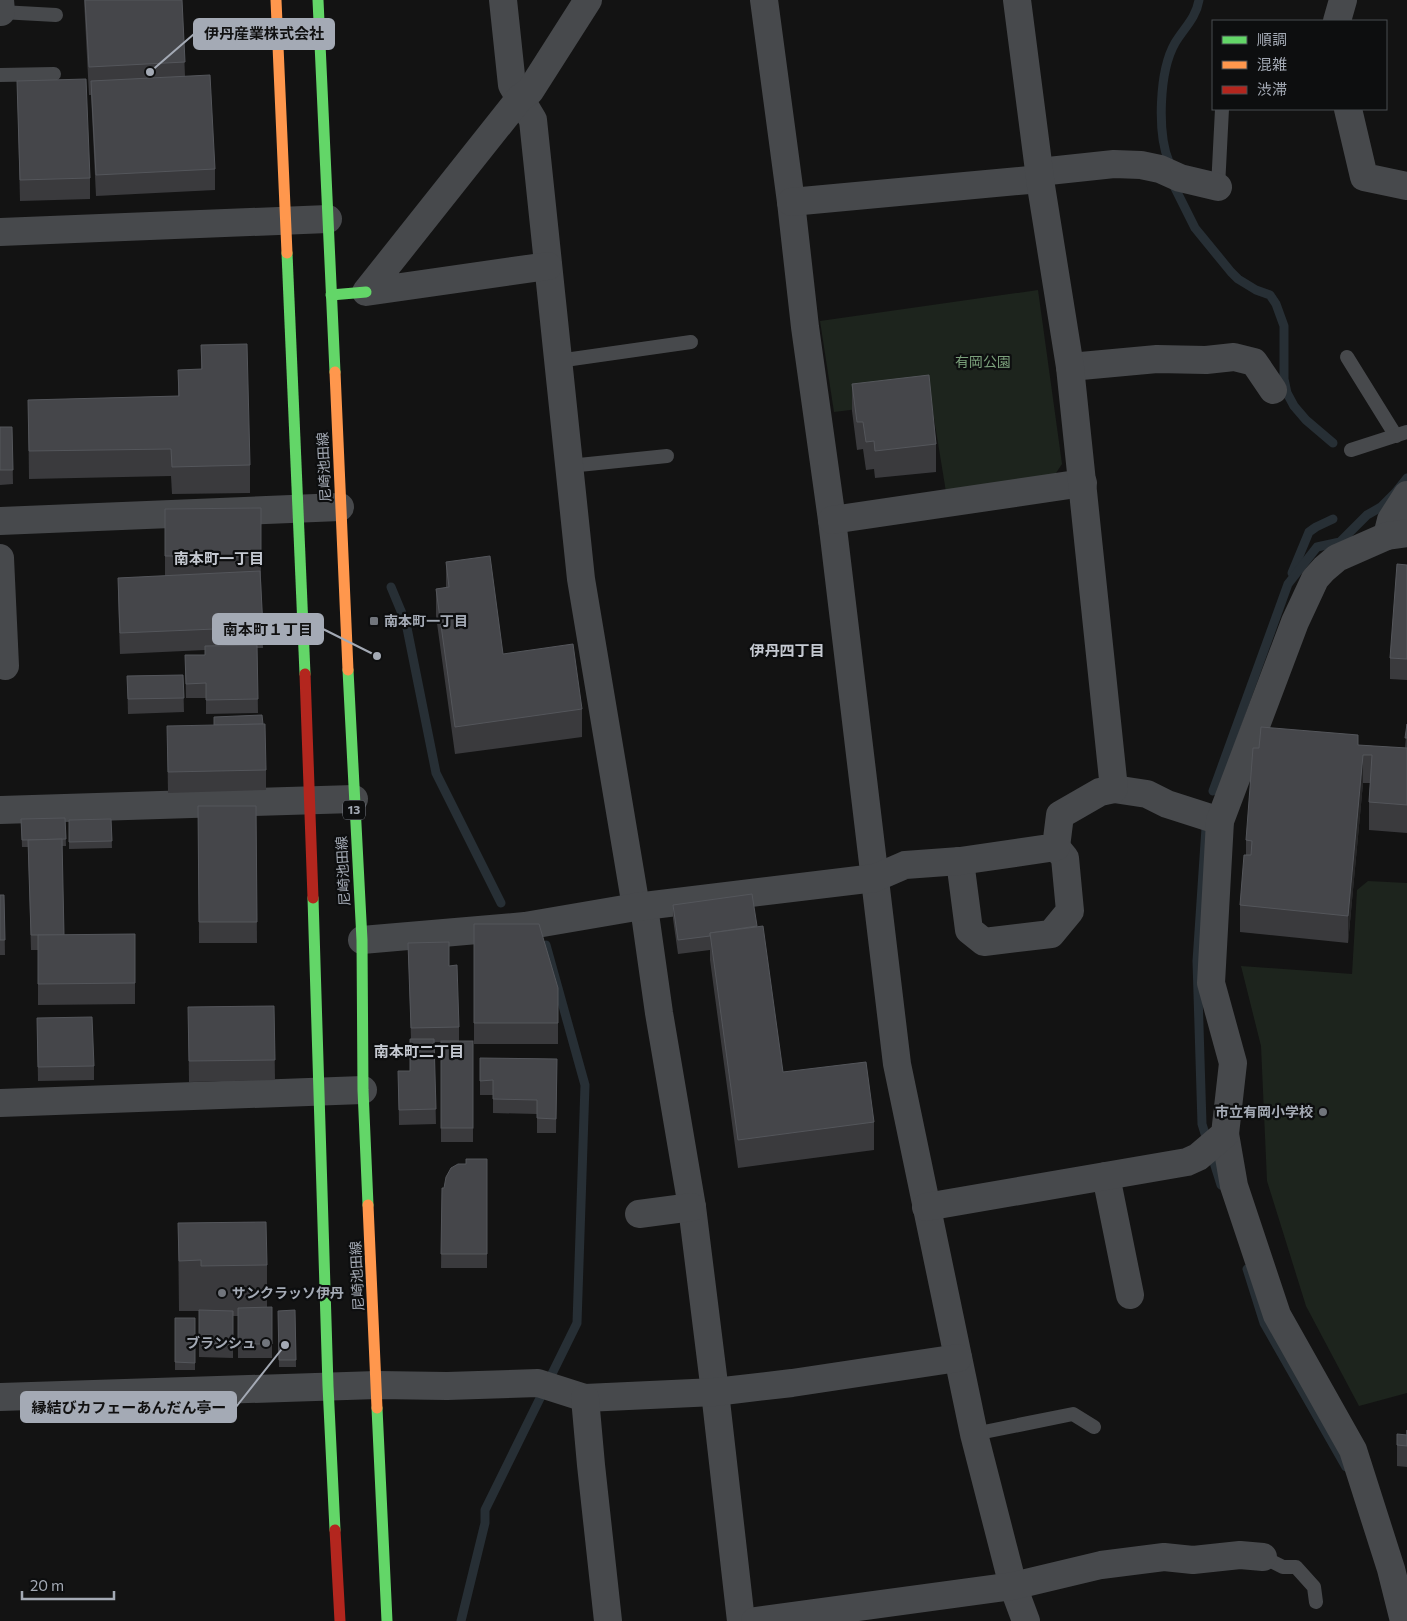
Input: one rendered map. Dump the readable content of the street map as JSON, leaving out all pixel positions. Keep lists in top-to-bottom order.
{
  "streets": {
    "main road": ["尼崎池田線", "13"]
  },
  "districts": ["南本町一丁目", "伊丹四丁目", "南本町二丁目"],
  "parks": ["有岡公園"],
  "places": {
    "other": [
      "伊丹産業株式会社",
      "南本町１丁目",
      "市立有岡小学校",
      "サンクラッソ伊丹",
      "ブランシュ",
      "縁結びカフェーあんだん亭ー"
    ],
    "transit": ["南本町一丁目"]
  },
  "legend": ["順調", "混雑", "渋滞"],
  "scale_bar": "20 m"
}
